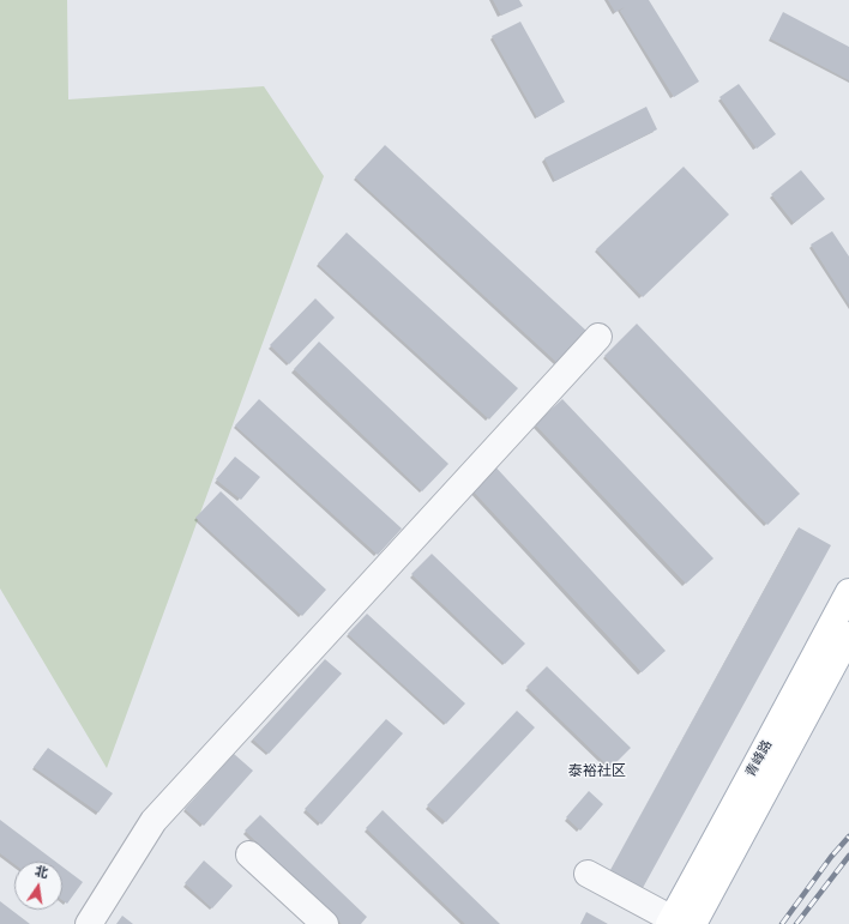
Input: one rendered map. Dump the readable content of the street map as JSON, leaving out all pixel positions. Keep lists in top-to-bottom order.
{
  "streets": {
    "main road": ["青峰路"]
  },
  "districts": ["泰裕社区"],
  "north": "top"
}
